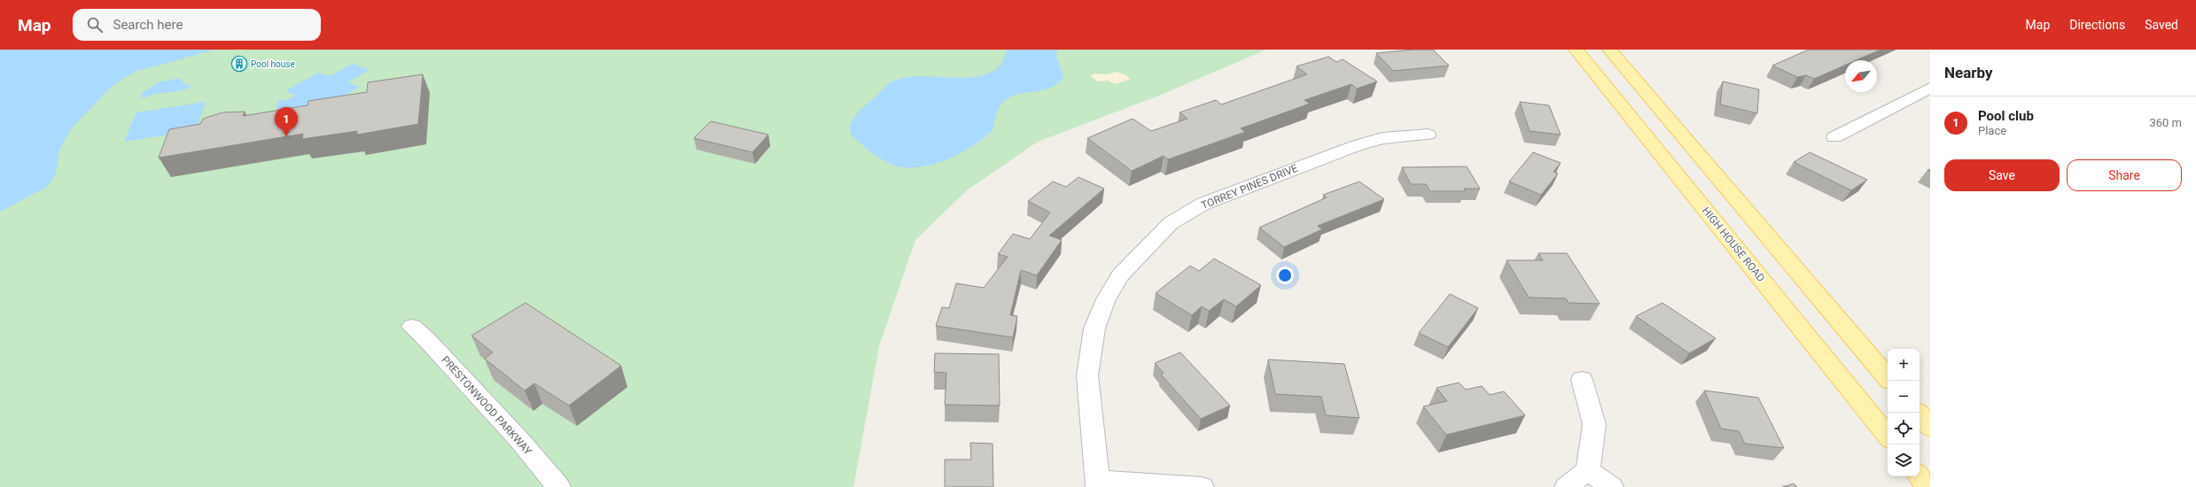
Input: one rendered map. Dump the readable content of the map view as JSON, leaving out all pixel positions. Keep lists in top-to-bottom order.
{
  "streets": {
    "main road": ["HIGH HOUSE ROAD"],
    "street": ["TORREY PINES DRIVE", "PRESTONWOOD PARKWAY"]
  },
  "places": {
    "building": ["Pool house"]
  },
  "north": "bottom left",
  "page": {
    "header": "Map",
    "search": "Search here",
    "nav": ["Map", "Directions", "Saved"],
    "heading": "Nearby",
    "list": [
      {
        "mark": "1",
        "name": "Pool club",
        "note": "Place",
        "value": "360 m"
      }
    ],
    "pins": "1",
    "buttons": ["Save", "Share"],
    "map_buttons": ["+", "−"]
  }
}
